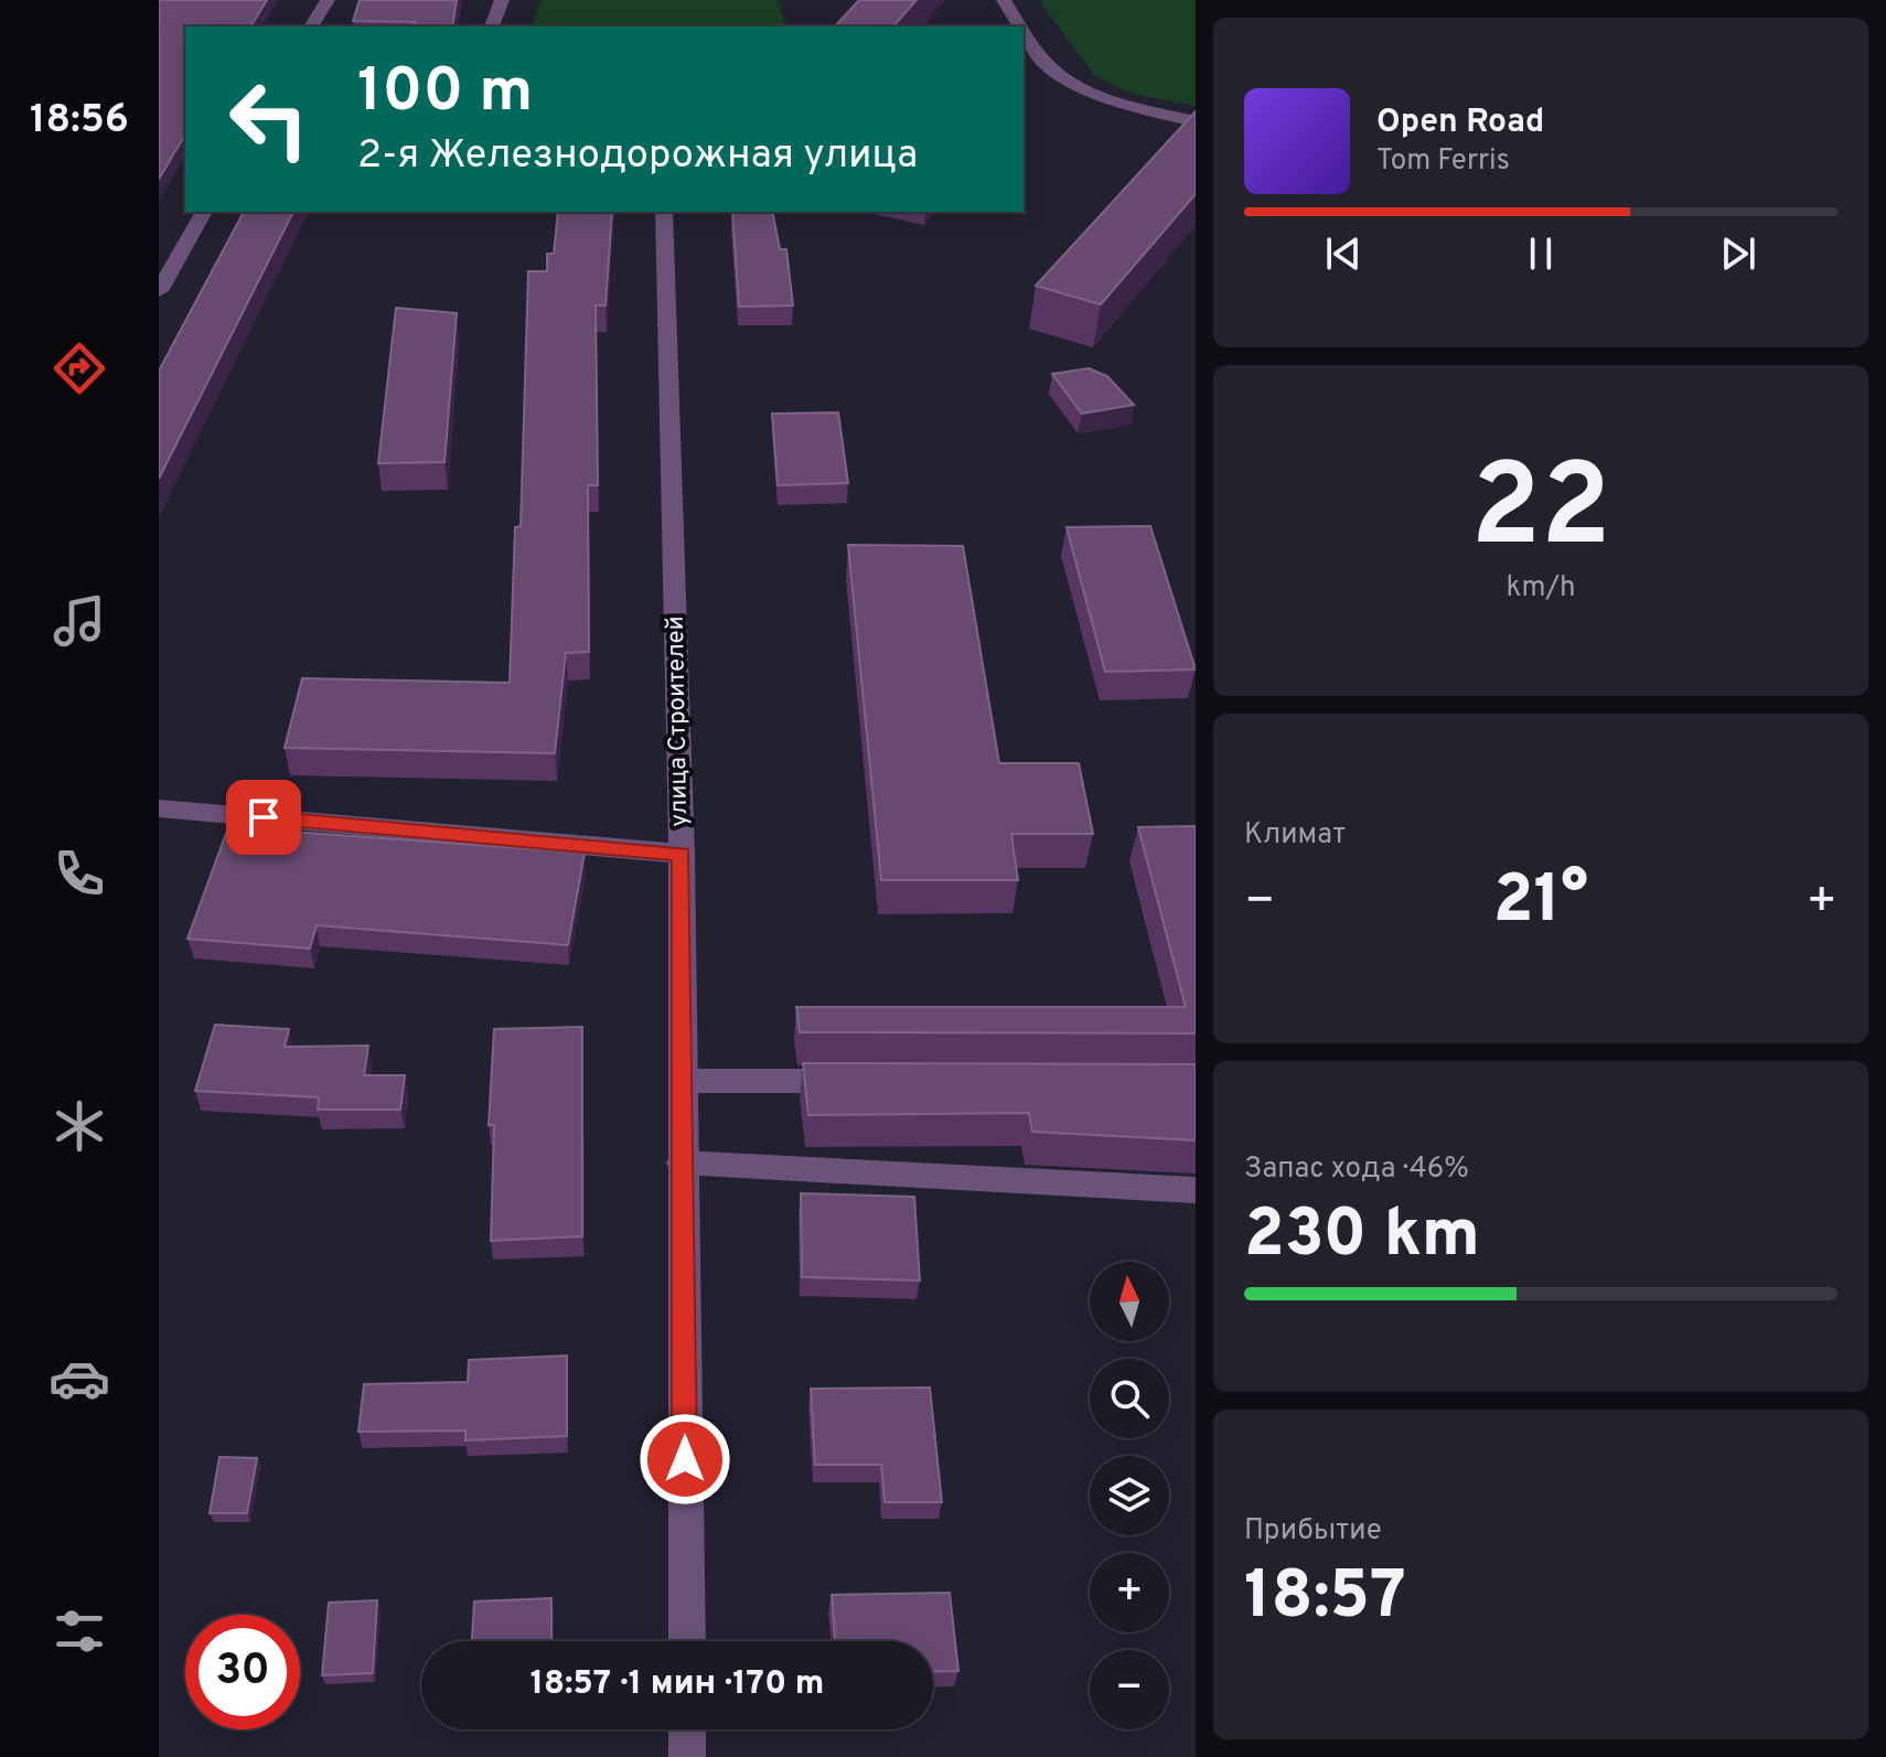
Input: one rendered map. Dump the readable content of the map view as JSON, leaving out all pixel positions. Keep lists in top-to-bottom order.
{
  "streets": {
    "street": ["улица Строителей"]
  },
  "north": "top",
  "page": {
    "tabs": "18:56",
    "turn": ["100 m", "2-я Железнодорожная улица"],
    "song": ["Open Road", "Tom Ferris"],
    "tile": [
      ["22", "km/h"],
      "Климат",
      ["Запас хода · 46%", "230 km"],
      ["Прибытие", "18:57"]
    ],
    "heat": ["−", "21°", "+"],
    "map_buttons": ["+", "−"],
    "limit": "30",
    "trip": "18:57 · 1 мин · 170 m"
  }
}
